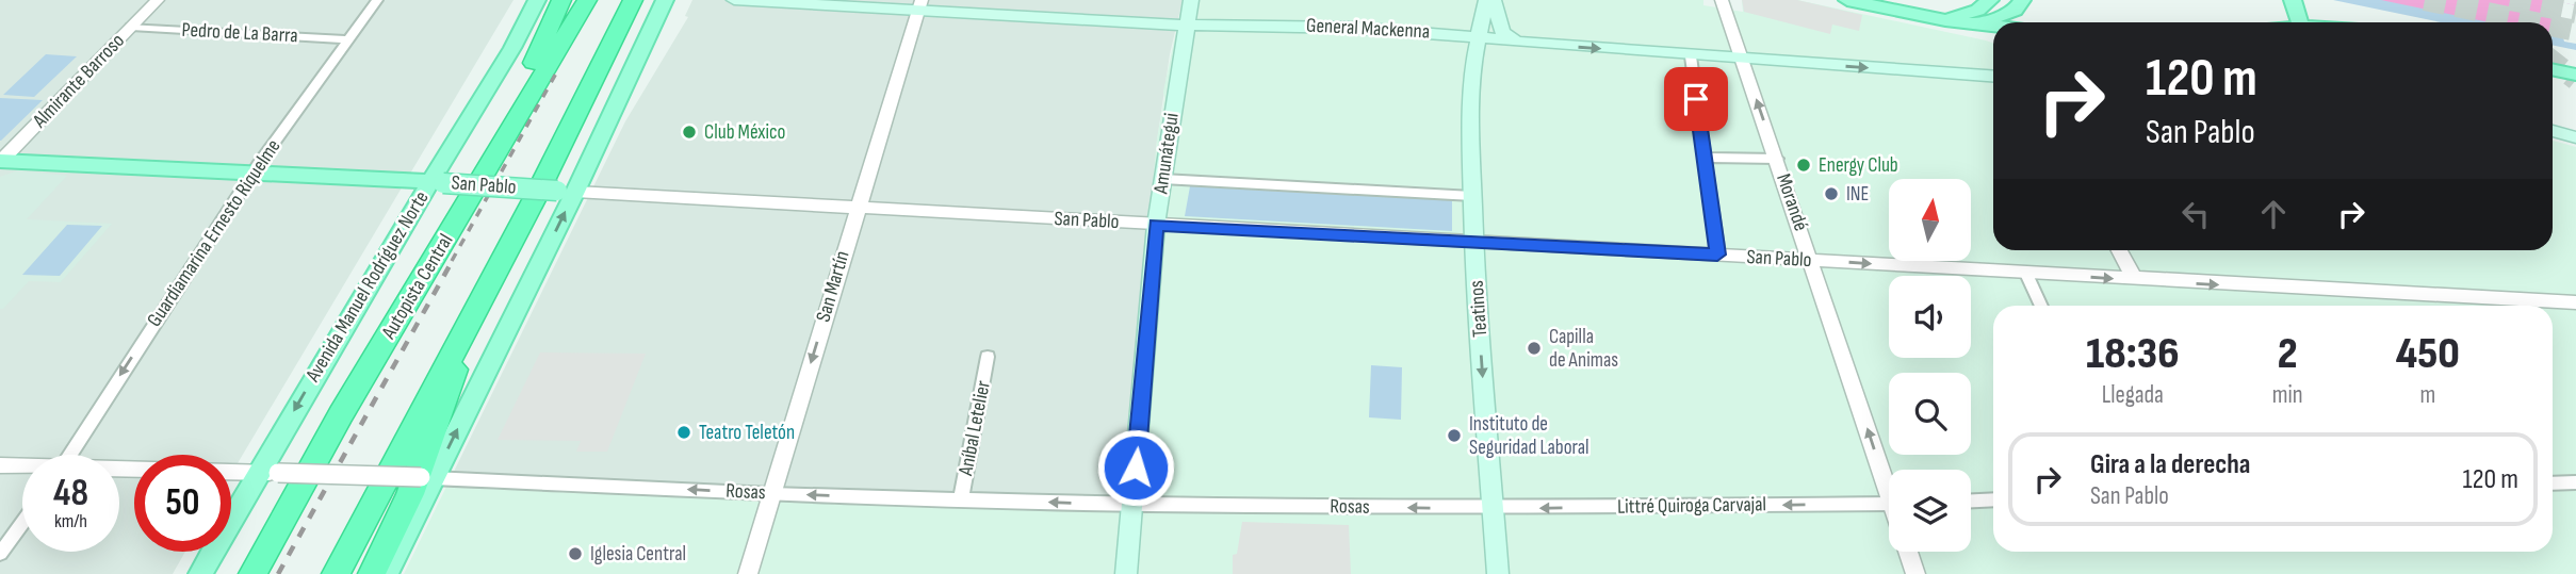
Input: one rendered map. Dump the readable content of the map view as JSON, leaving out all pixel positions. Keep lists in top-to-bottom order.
{
  "streets": {
    "highway": ["Autopista Central"],
    "main road": [
      "General Mackenna",
      "Amunátegui",
      "San Pablo",
      "Avenida Manuel Rodríguez Norte",
      "Teatinos"
    ],
    "street": [
      "Pedro de La Barra",
      "Almirante Barroso",
      "Morandé",
      "Guardiamarina Ernesto Riquelme",
      "San Martín",
      "Aníbal Letelier",
      "Rosas",
      "Littré Quiroga Carvajal"
    ]
  },
  "crossings": [
    ["General Mackenna", "Amunátegui"],
    ["General Mackenna", "Morandé"],
    ["General Mackenna", "San Martín"],
    ["General Mackenna", "Teatinos"],
    ["Pedro de La Barra", "Almirante Barroso"],
    ["Pedro de La Barra", "Guardiamarina Ernesto Riquelme"],
    ["Almirante Barroso", "San Pablo"],
    ["Amunátegui", "San Pablo"],
    ["Amunátegui", "Rosas"],
    ["San Pablo", "Morandé"],
    ["San Pablo", "Guardiamarina Ernesto Riquelme"],
    ["San Pablo", "Avenida Manuel Rodríguez Norte"],
    ["San Pablo", "San Martín"],
    ["San Pablo", "Teatinos"],
    ["Avenida Manuel Rodríguez Norte", "Rosas"],
    ["San Martín", "Rosas"],
    ["Teatinos", "Rosas"],
    ["Teatinos", "Littré Quiroga Carvajal"],
    ["Aníbal Letelier", "Rosas"],
    ["Rosas", "Littré Quiroga Carvajal"]
  ],
  "one_way": [
    "Guardiamarina Ernesto Riquelme",
    "San Martín",
    "Teatinos",
    "Rosas",
    "Littré Quiroga Carvajal"
  ],
  "places": [
    "Club México",
    "Energy Club",
    "INE",
    "Capilla de Animas",
    "Teatro Teletón",
    "Instituto de Seguridad Laboral",
    "Iglesia Central"
  ],
  "north": "top",
  "page": {
    "turn": ["120 m", "San Pablo"],
    "eta": [
      "18:36",
      "Llegada",
      "2",
      "min",
      "450",
      "m"
    ],
    "list": [
      {
        "name": "Gira a la derecha",
        "note": "San Pablo",
        "value": "120 m"
      }
    ],
    "speed": "48 km/h",
    "limit": "50"
  }
}
